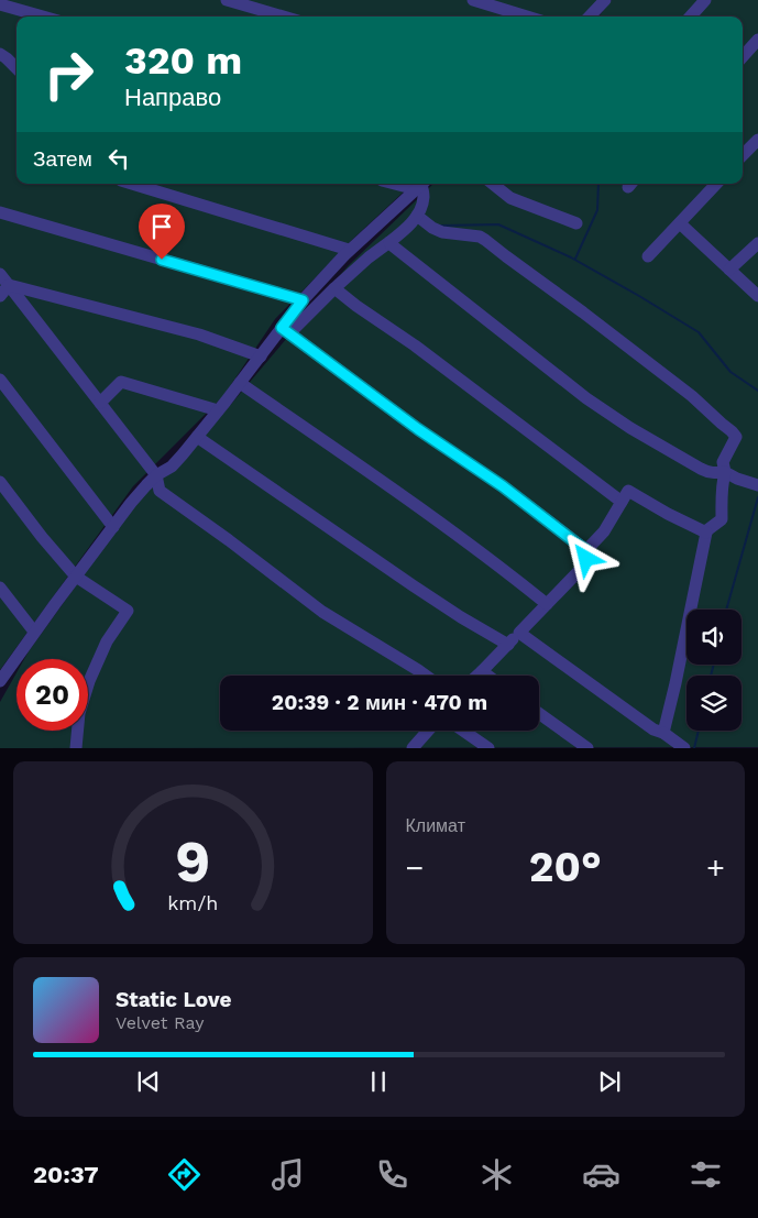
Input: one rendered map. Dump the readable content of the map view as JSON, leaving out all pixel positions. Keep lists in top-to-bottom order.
{
  "page": {
    "turn": ["320 m", "Направо"],
    "then": "Затем",
    "limit": "20",
    "trip": "20:39 · 2 мин · 470 m",
    "tile": "Климат",
    "heat": ["−", "20°", "+"],
    "song": ["Static Love", "Velvet Ray"],
    "tabs": "20:37",
    "gauge": ["9", "km/h"]
  }
}
